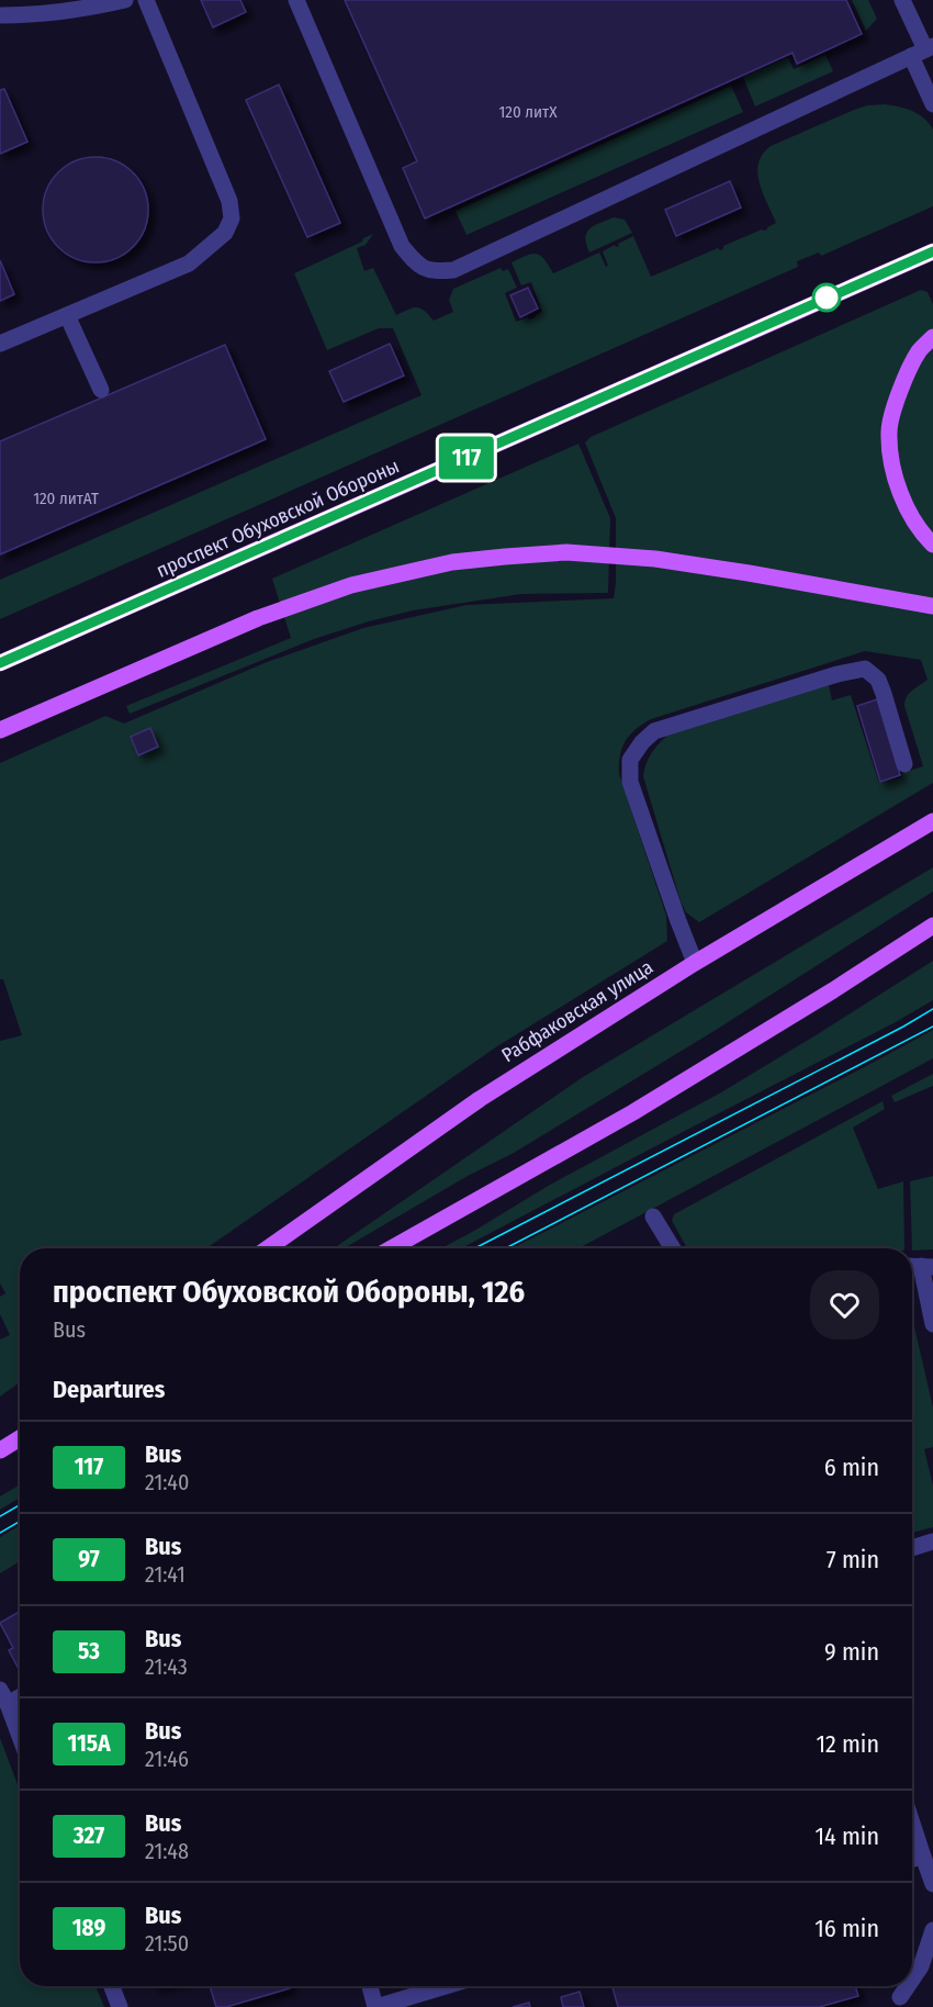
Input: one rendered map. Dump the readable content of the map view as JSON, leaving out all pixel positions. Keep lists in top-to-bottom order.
{
  "streets": {
    "main road": ["проспект Обуховской Обороны", "Рабфаковская улица"]
  },
  "lines": ["bus line 117"],
  "house_numbers": ["120 литХ", "120 литАТ"],
  "page": {
    "on_map": "117",
    "heading": [
      ["проспект Обуховской Обороны, 126", "Bus"],
      "Departures"
    ],
    "list": [
      {
        "mark": "117",
        "name": "Bus",
        "note": "21:40",
        "value": "6 min"
      },
      {
        "mark": "97",
        "name": "Bus",
        "note": "21:41",
        "value": "7 min"
      },
      {
        "mark": "53",
        "name": "Bus",
        "note": "21:43",
        "value": "9 min"
      },
      {
        "mark": "115А",
        "name": "Bus",
        "note": "21:46",
        "value": "12 min"
      },
      {
        "mark": "327",
        "name": "Bus",
        "note": "21:48",
        "value": "14 min"
      },
      {
        "mark": "189",
        "name": "Bus",
        "note": "21:50",
        "value": "16 min"
      }
    ]
  }
}
